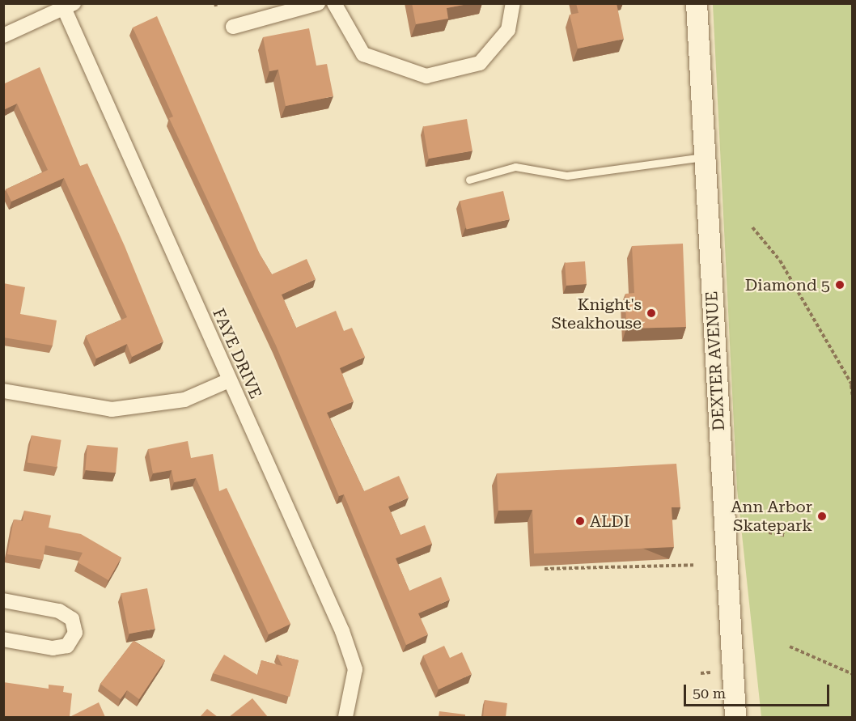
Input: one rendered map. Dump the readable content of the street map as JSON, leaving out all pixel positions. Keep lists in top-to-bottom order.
{
  "streets": {
    "main road": ["DEXTER AVENUE"],
    "street": ["FAYE DRIVE"]
  },
  "places": [
    "Diamond 5",
    "Knight's Steakhouse",
    "Ann Arbor Skatepark",
    "ALDI"
  ],
  "scale_bar": "50 m"
}
